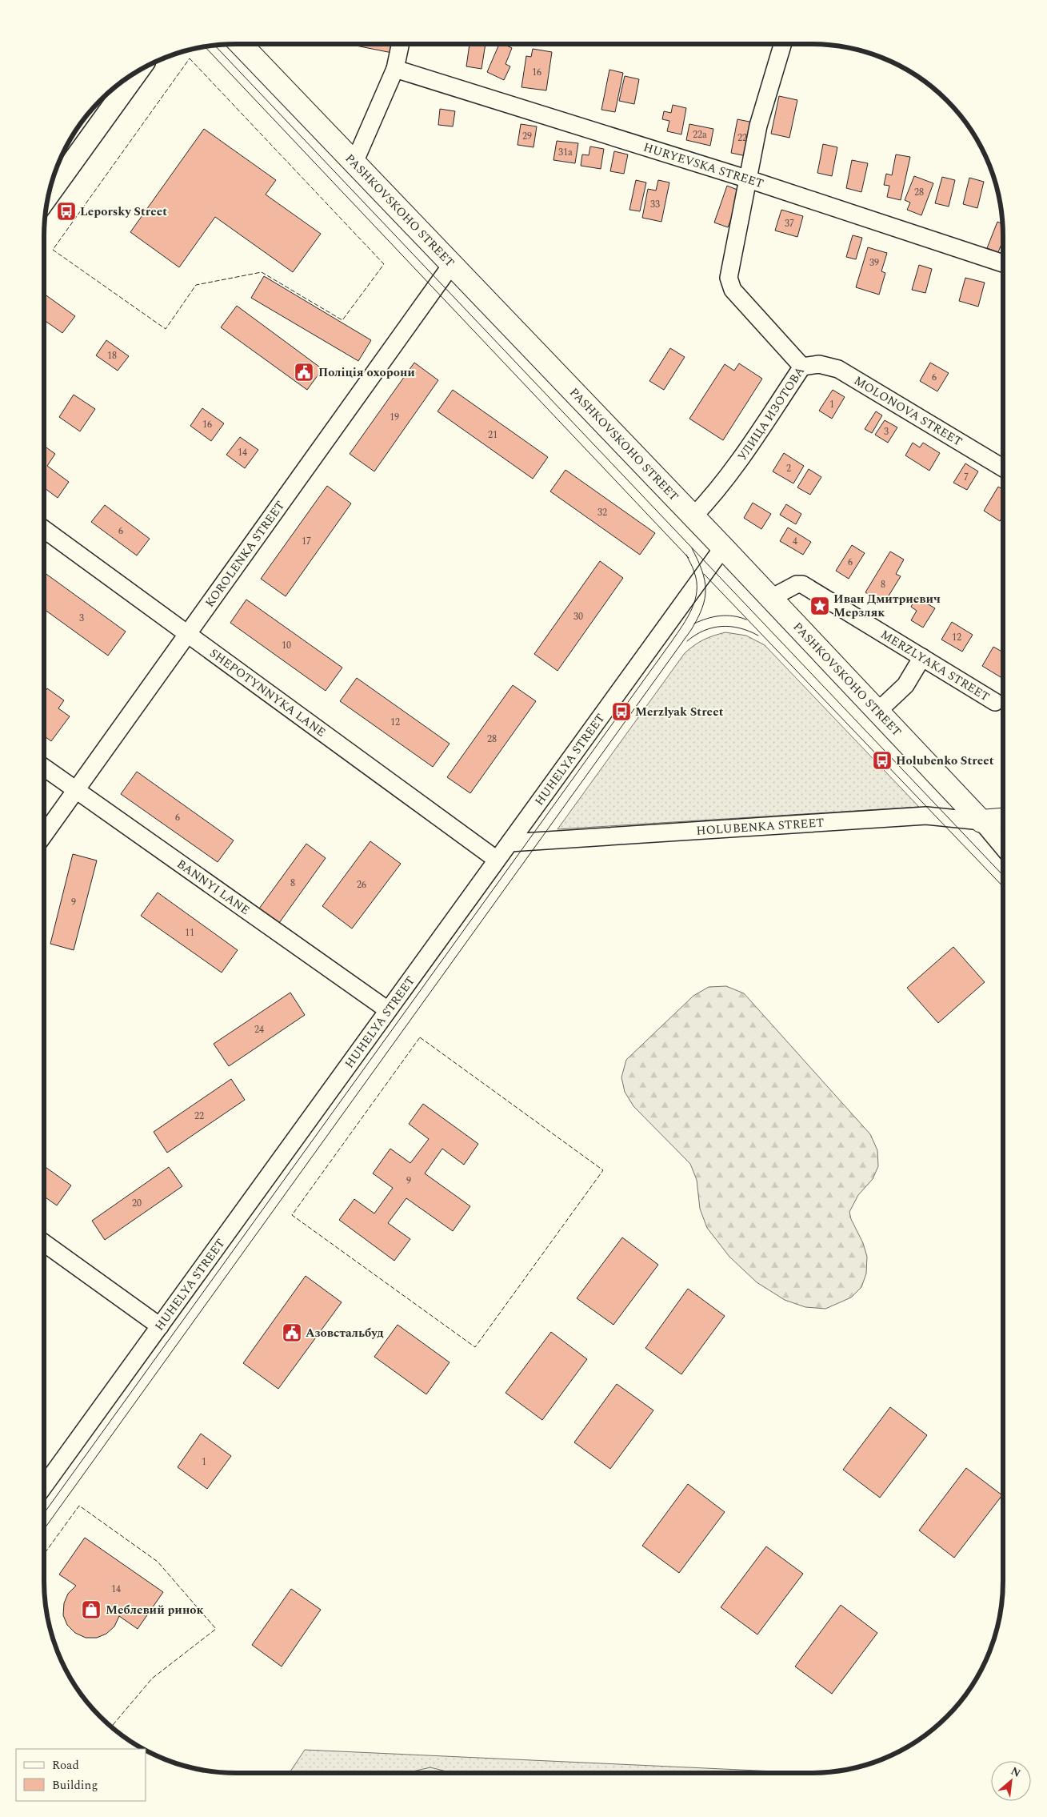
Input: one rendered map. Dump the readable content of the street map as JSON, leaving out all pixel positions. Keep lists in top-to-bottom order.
{
  "streets": {
    "highway": ["PASHKOVSKOHO STREET", "HOLUBENKA STREET"],
    "street": [
      "HURYEVSKA STREET",
      "MOLONOVA STREET",
      "УЛИЦА ИЗОТОВА",
      "KOROLENKA STREET",
      "MERZLYAKA STREET",
      "SHEPOTYNNYKA LANE",
      "HUHELYA STREET",
      "BANNYI LANE"
    ]
  },
  "crossings": [
    ["HURYEVSKA STREET", "УЛИЦА ИЗОТОВА"],
    ["PASHKOVSKOHO STREET", "УЛИЦА ИЗОТОВА"],
    ["PASHKOVSKOHO STREET", "KOROLENKA STREET"],
    ["PASHKOVSKOHO STREET", "MERZLYAKA STREET"],
    ["PASHKOVSKOHO STREET", "HUHELYA STREET"],
    ["PASHKOVSKOHO STREET", "HOLUBENKA STREET"],
    ["MOLONOVA STREET", "УЛИЦА ИЗОТОВА"],
    ["KOROLENKA STREET", "SHEPOTYNNYKA LANE"],
    ["KOROLENKA STREET", "BANNYI LANE"],
    ["SHEPOTYNNYKA LANE", "HUHELYA STREET"],
    ["HUHELYA STREET", "HOLUBENKA STREET"],
    ["HUHELYA STREET", "BANNYI LANE"]
  ],
  "places": {
    "bus stop": ["Leporsky Street", "Merzlyak Street", "Holubenko Street"],
    "public building": ["Поліція охорони", "Азовстальбуд"],
    "place": ["Иван Дмитриевич Мерзляк"],
    "shop": ["Меблевий ринок"]
  },
  "house_numbers": [
    "16",
    "22а",
    "29",
    "22",
    "31а",
    "28",
    "33",
    "37",
    "39",
    "18",
    "6",
    "1",
    "19",
    "16",
    "3",
    "21",
    "14",
    "2",
    "7",
    "32",
    "6",
    "17",
    "4",
    "6",
    "8",
    "30",
    "3",
    "12",
    "10",
    "12",
    "28",
    "6",
    "8",
    "26",
    "9",
    "11",
    "24",
    "22",
    "9",
    "20",
    "1",
    "14"
  ],
  "legend": ["Road", "Building"],
  "north": "top right"
}
